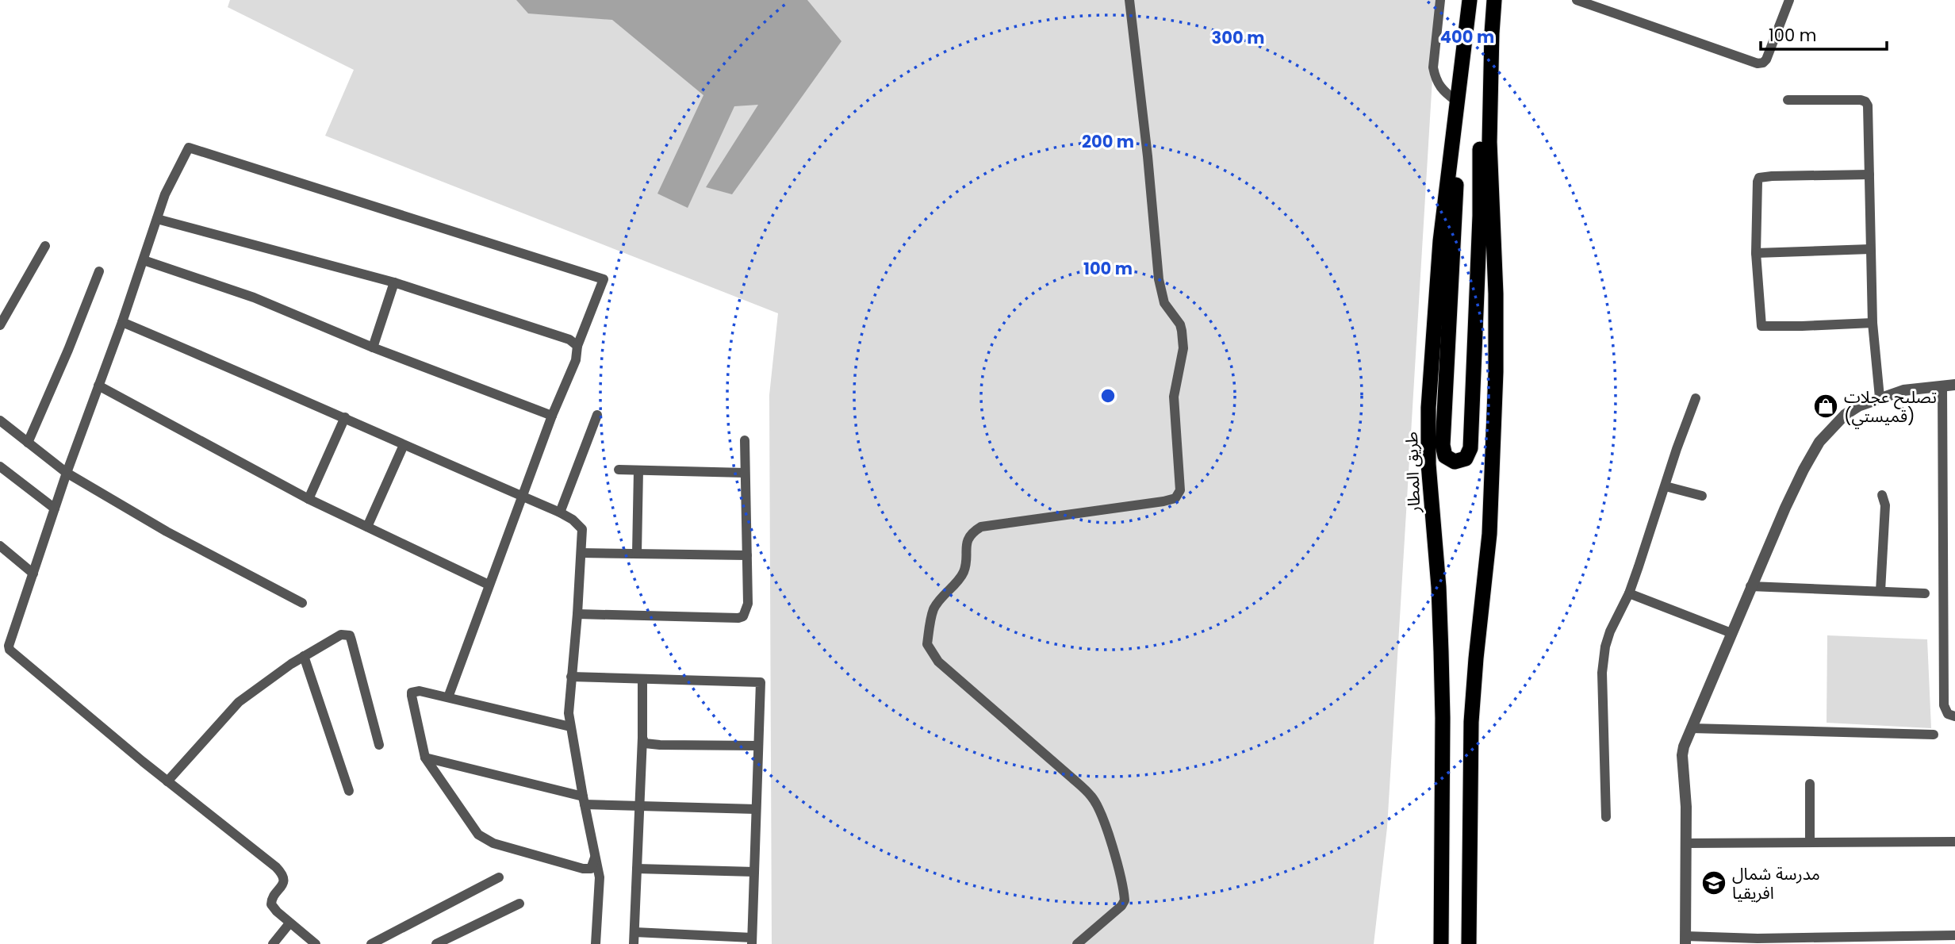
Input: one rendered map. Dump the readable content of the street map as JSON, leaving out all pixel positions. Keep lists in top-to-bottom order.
{
  "streets": {
    "highway": ["طريق المطار"]
  },
  "places": {
    "shop": ["تصليح عجلات (قميستي)"],
    "school or university": ["مدرسة شمال افريقيا"]
  },
  "scale_bar": "100 m",
  "rings": [
    "400 m",
    "300 m",
    "200 m",
    "100 m"
  ]
}
